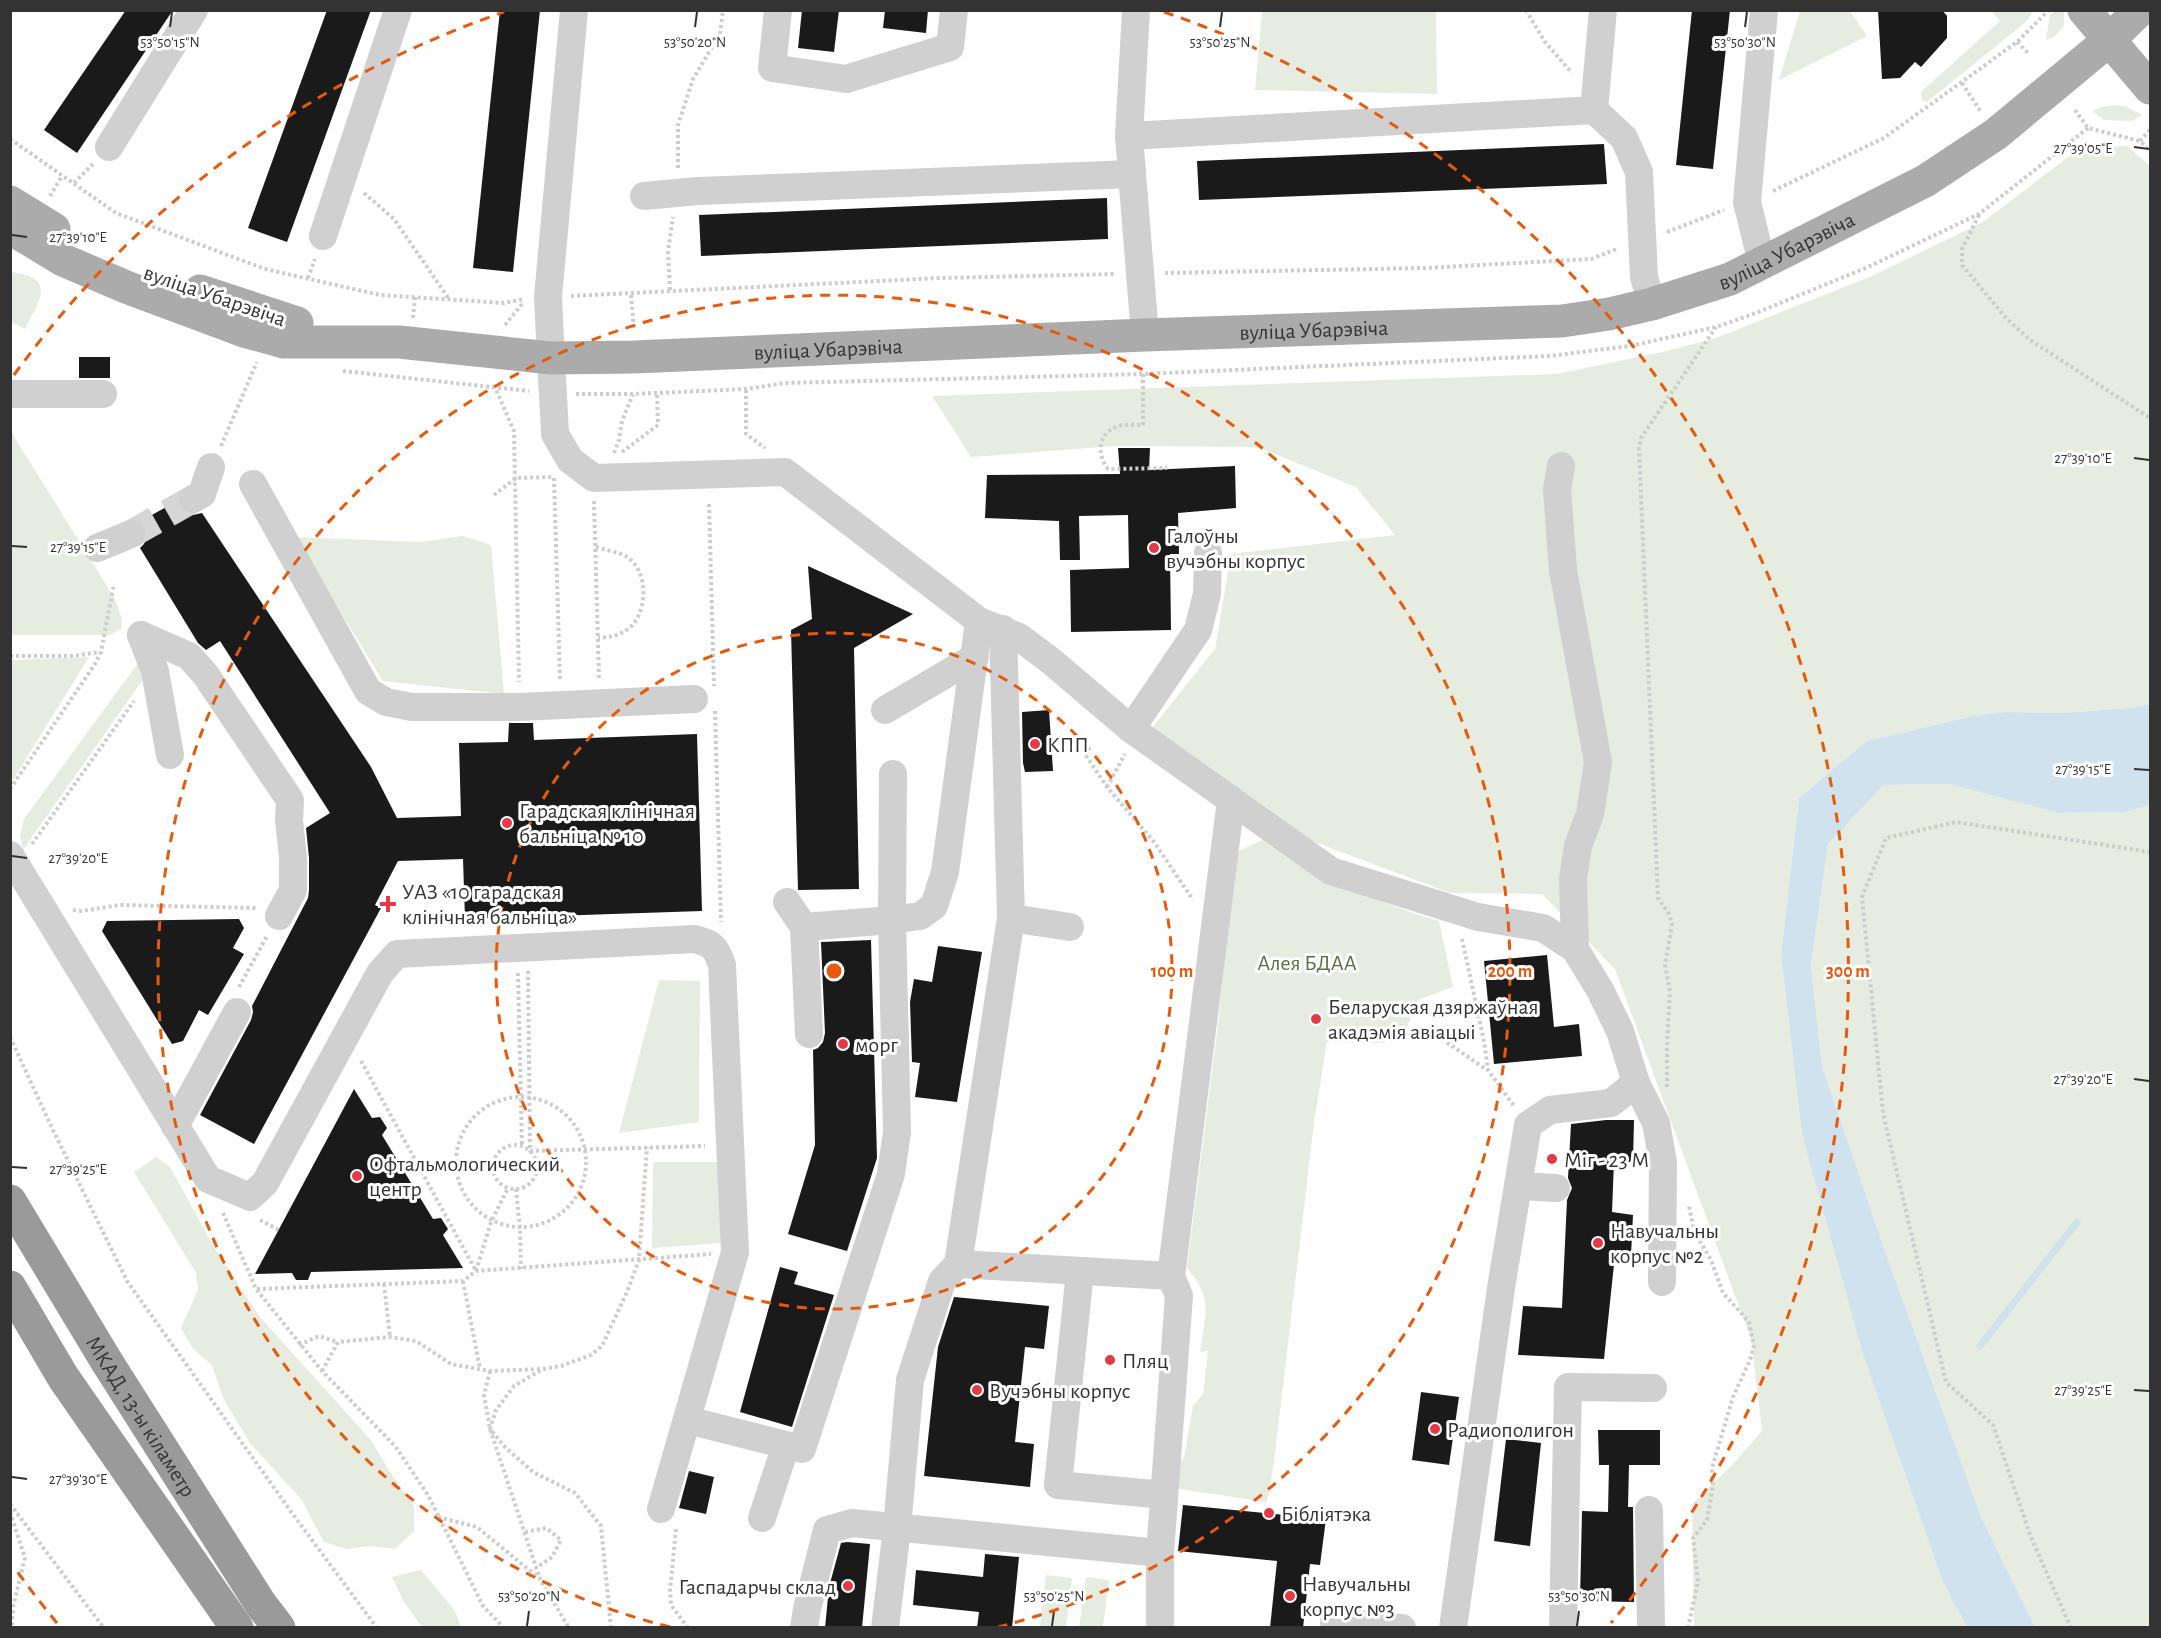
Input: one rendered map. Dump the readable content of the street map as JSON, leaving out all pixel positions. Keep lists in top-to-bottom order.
{
  "streets": {
    "highway": ["МКАД, 13-ы кіламетр"],
    "main road": ["вуліца Убарэвіча"]
  },
  "parks": ["Алея БДАА"],
  "places": {
    "other": [
      "Галоўны вучэбны корпус",
      "КПП",
      "Гарадская клінічная бальніца № 10",
      "Беларуская дзяржаўная акадэмія авіацыі",
      "морг",
      "Міг - 23 М",
      "Офтальмологический центр",
      "Навучальны корпус №2",
      "Пляц",
      "Вучэбны корпус",
      "Радиополигон",
      "Бібліятэка",
      "Гаспадарчы склад",
      "Навучальны корпус №3"
    ],
    "health": ["УАЗ «10 гарадская клінічная бальніца»"]
  },
  "coordinates": [
    "53°50'15\"N",
    "53°50'20\"N",
    "53°50'25\"N",
    "53°50'30\"N",
    "27°39'05\"E",
    "27°39'10\"E",
    "27°39'15\"E",
    "27°39'20\"E",
    "27°39'25\"E",
    "27°39'30\"E"
  ],
  "rings": ["100 m", "200 m", "300 m"]
}
